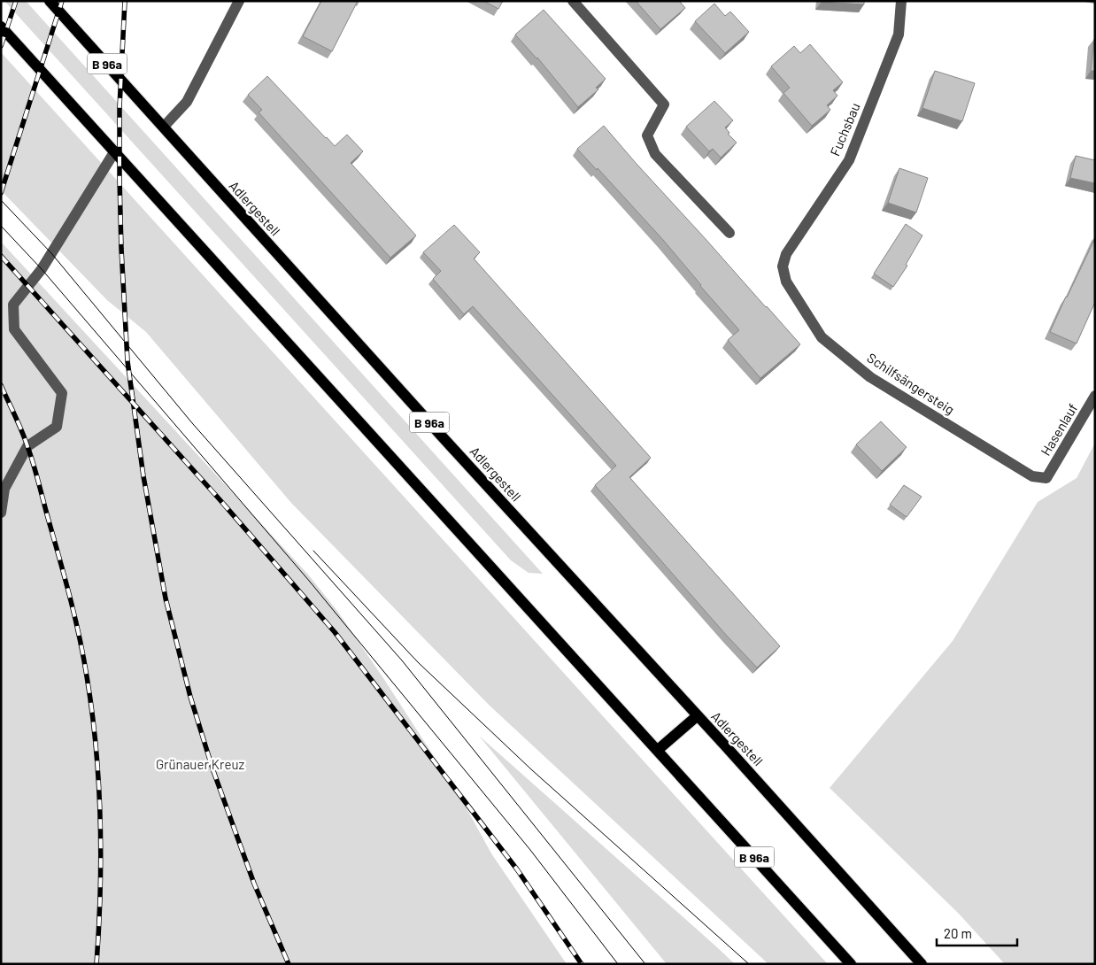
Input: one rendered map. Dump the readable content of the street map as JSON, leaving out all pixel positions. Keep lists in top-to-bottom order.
{
  "streets": {
    "main road": ["B 96a", "Adlergestell"],
    "street": ["Fuchsbau", "Schilfsängersteig", "Hasenlauf"]
  },
  "crossings": [
    ["Fuchsbau", "Schilfsängersteig"],
    ["Schilfsängersteig", "Hasenlauf"]
  ],
  "parks": ["Grünauer Kreuz"],
  "scale_bar": "20 m"
}
